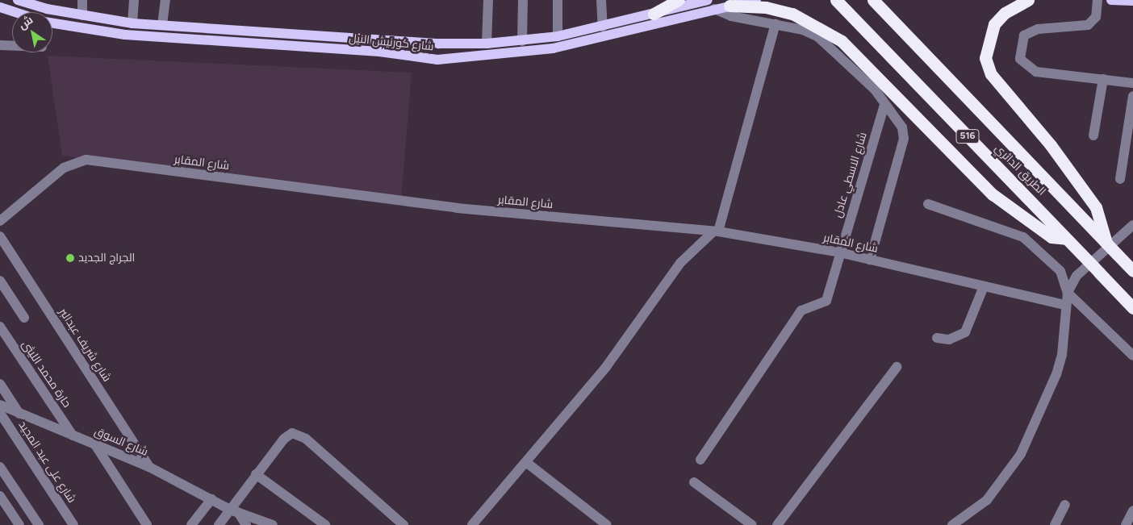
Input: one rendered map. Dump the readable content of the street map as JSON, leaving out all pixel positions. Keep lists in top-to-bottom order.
{
  "streets": {
    "highway": ["516", "الطريق الدائري"],
    "main road": ["شارع كورنيش النيل"],
    "street": [
      "شارع المقابر",
      "شارع الاسطي عادل",
      "شارع شريف عبدالبر",
      "حارة محمد الليثى",
      "شارع السوق",
      "شارع على عبد المجيد"
    ]
  },
  "crossings": [
    ["شارع المقابر", "شارع الاسطي عادل"],
    ["شارع شريف عبدالبر", "شارع السوق"],
    ["حارة محمد الليثى", "شارع السوق"]
  ],
  "places": ["الجراج الجديد"],
  "north": "top left"
}
